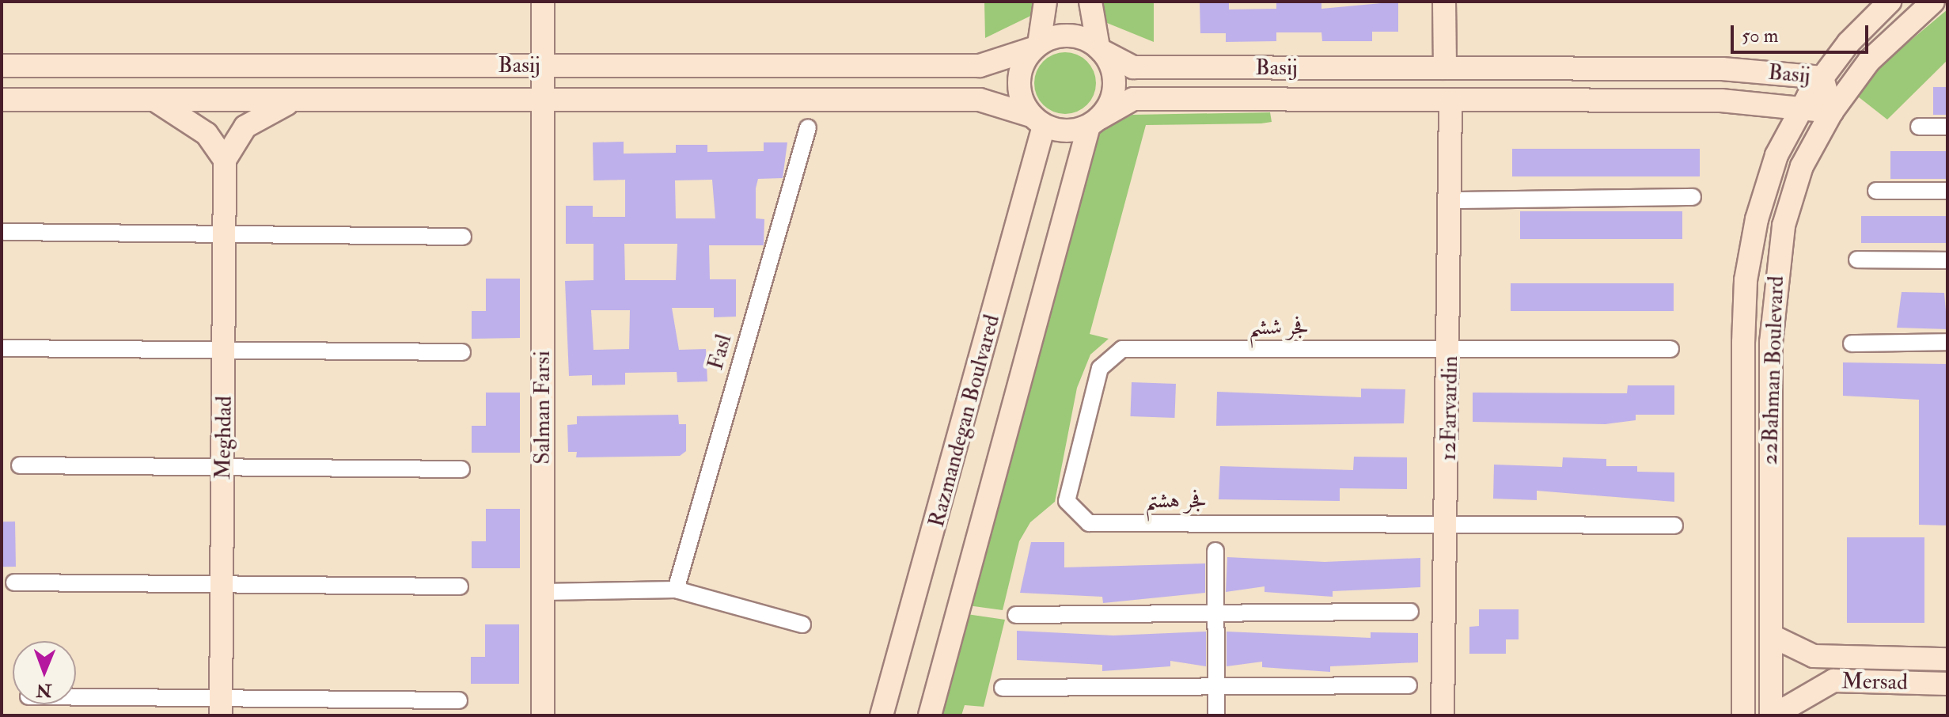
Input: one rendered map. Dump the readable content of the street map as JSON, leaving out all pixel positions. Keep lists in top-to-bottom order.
{
  "streets": {
    "main road": [
      "Basij",
      "22Bahman Boulevard",
      "Salman Farsi",
      "12Farvardin",
      "Razmandegan Boulvared",
      "Meghdad",
      "Mersad"
    ],
    "street": ["فجر ششم", "Fasl", "فجر هشتم"]
  },
  "crossings": [
    ["Basij", "22Bahman Boulevard"],
    ["Basij", "Salman Farsi"],
    ["Basij", "12Farvardin"],
    ["Basij", "Razmandegan Boulvared"],
    ["فجر ششم", "12Farvardin"],
    ["فجر ششم", "فجر هشتم"],
    ["22Bahman Boulevard", "Mersad"],
    ["12Farvardin", "فجر هشتم"]
  ],
  "scale_bar": "50 m",
  "north": "bottom"
}
